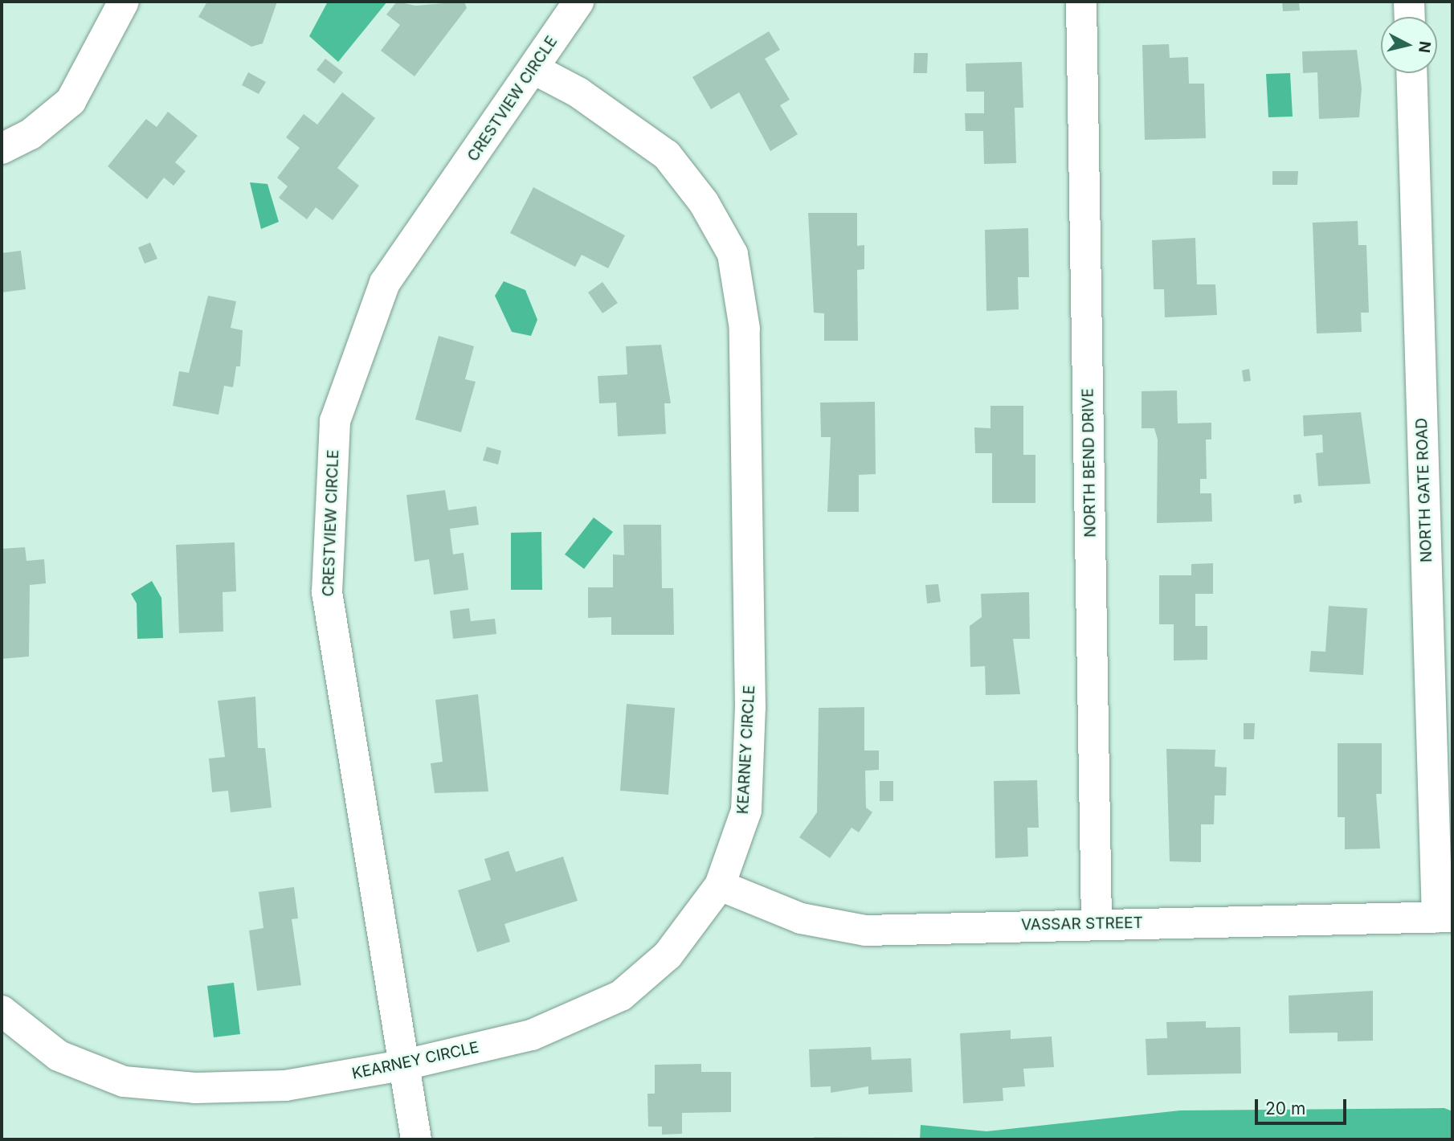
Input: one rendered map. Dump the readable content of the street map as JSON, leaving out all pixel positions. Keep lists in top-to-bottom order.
{
  "streets": {
    "street": [
      "CRESTVIEW CIRCLE",
      "NORTH BEND DRIVE",
      "NORTH GATE ROAD",
      "KEARNEY CIRCLE",
      "VASSAR STREET"
    ]
  },
  "crossings": [
    ["CRESTVIEW CIRCLE", "KEARNEY CIRCLE"],
    ["NORTH BEND DRIVE", "VASSAR STREET"],
    ["NORTH GATE ROAD", "VASSAR STREET"],
    ["KEARNEY CIRCLE", "VASSAR STREET"]
  ],
  "scale_bar": "20 m",
  "north": "right"
}
